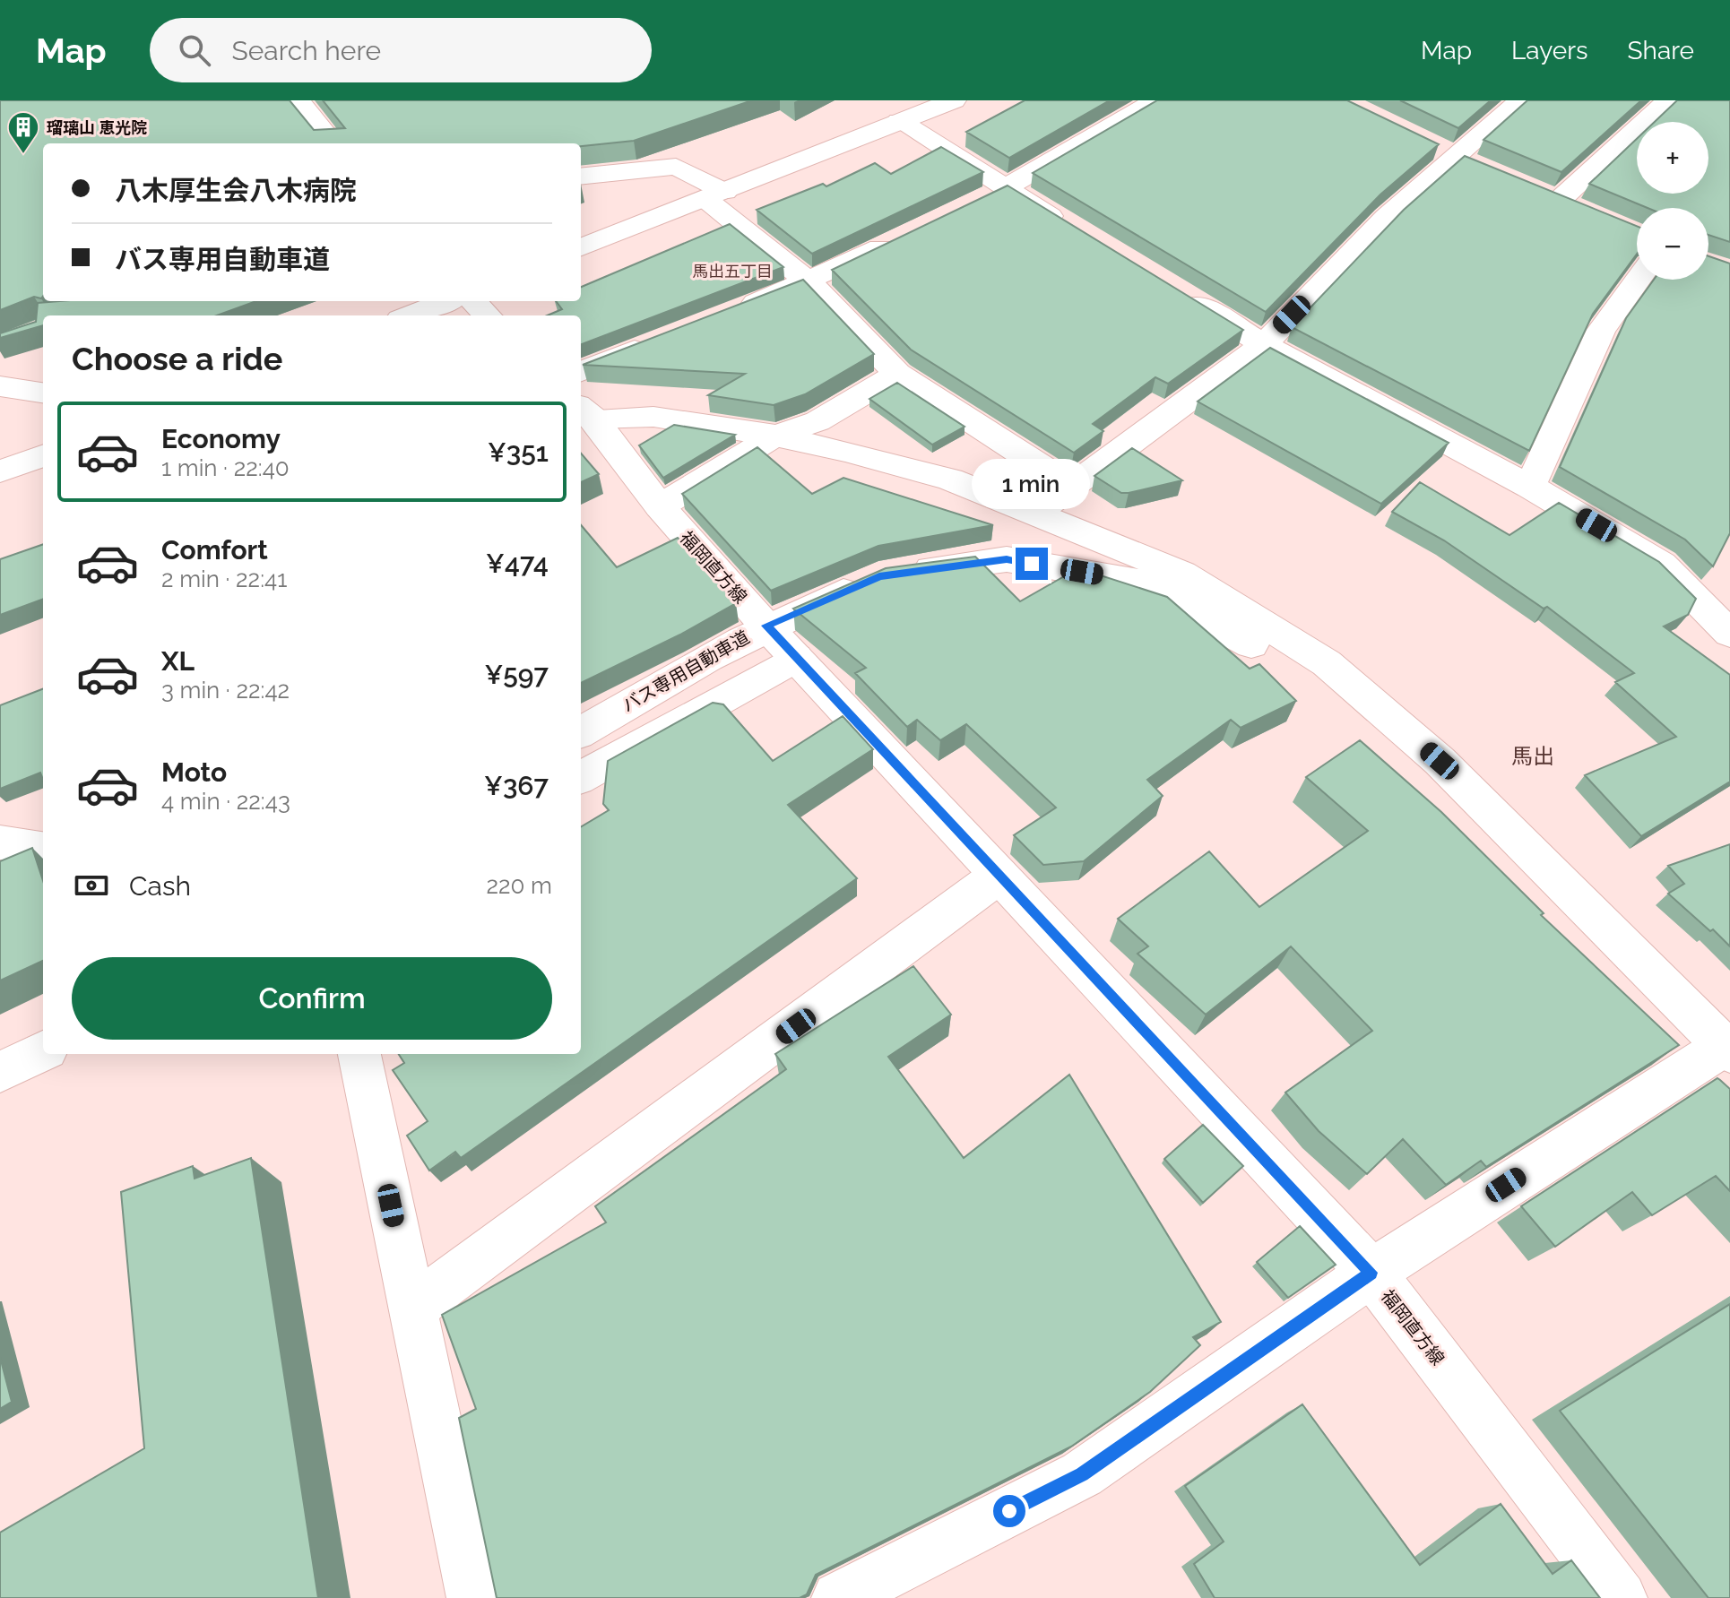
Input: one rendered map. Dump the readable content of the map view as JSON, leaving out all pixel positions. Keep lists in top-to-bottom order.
{
  "streets": {
    "street": ["福岡直方線", "バス専用自動車道"]
  },
  "crossings": [
    ["福岡直方線", "バス専用自動車道"]
  ],
  "districts": ["馬出五丁目", "馬出"],
  "places": {
    "building": ["瑠璃山 恵光院"]
  },
  "page": {
    "header": "Map",
    "search": "Search here",
    "nav": ["Map", "Layers", "Share"],
    "map_buttons": ["+", "−"],
    "banner": ["八木厚生会八木病院", "バス専用自動車道"],
    "heading": "Choose a ride",
    "list": [
      {
        "name": "Economy",
        "note": "1 min · 22:40",
        "value": "¥351"
      },
      {
        "name": "Comfort",
        "note": "2 min · 22:41",
        "value": "¥474"
      },
      {
        "name": "XL",
        "note": "3 min · 22:42",
        "value": "¥597"
      },
      {
        "name": "Moto",
        "note": "4 min · 22:43",
        "value": "¥367"
      }
    ],
    "bubble": "1 min",
    "pay": ["Cash", "220 m"],
    "buttons": "Confirm"
  }
}
